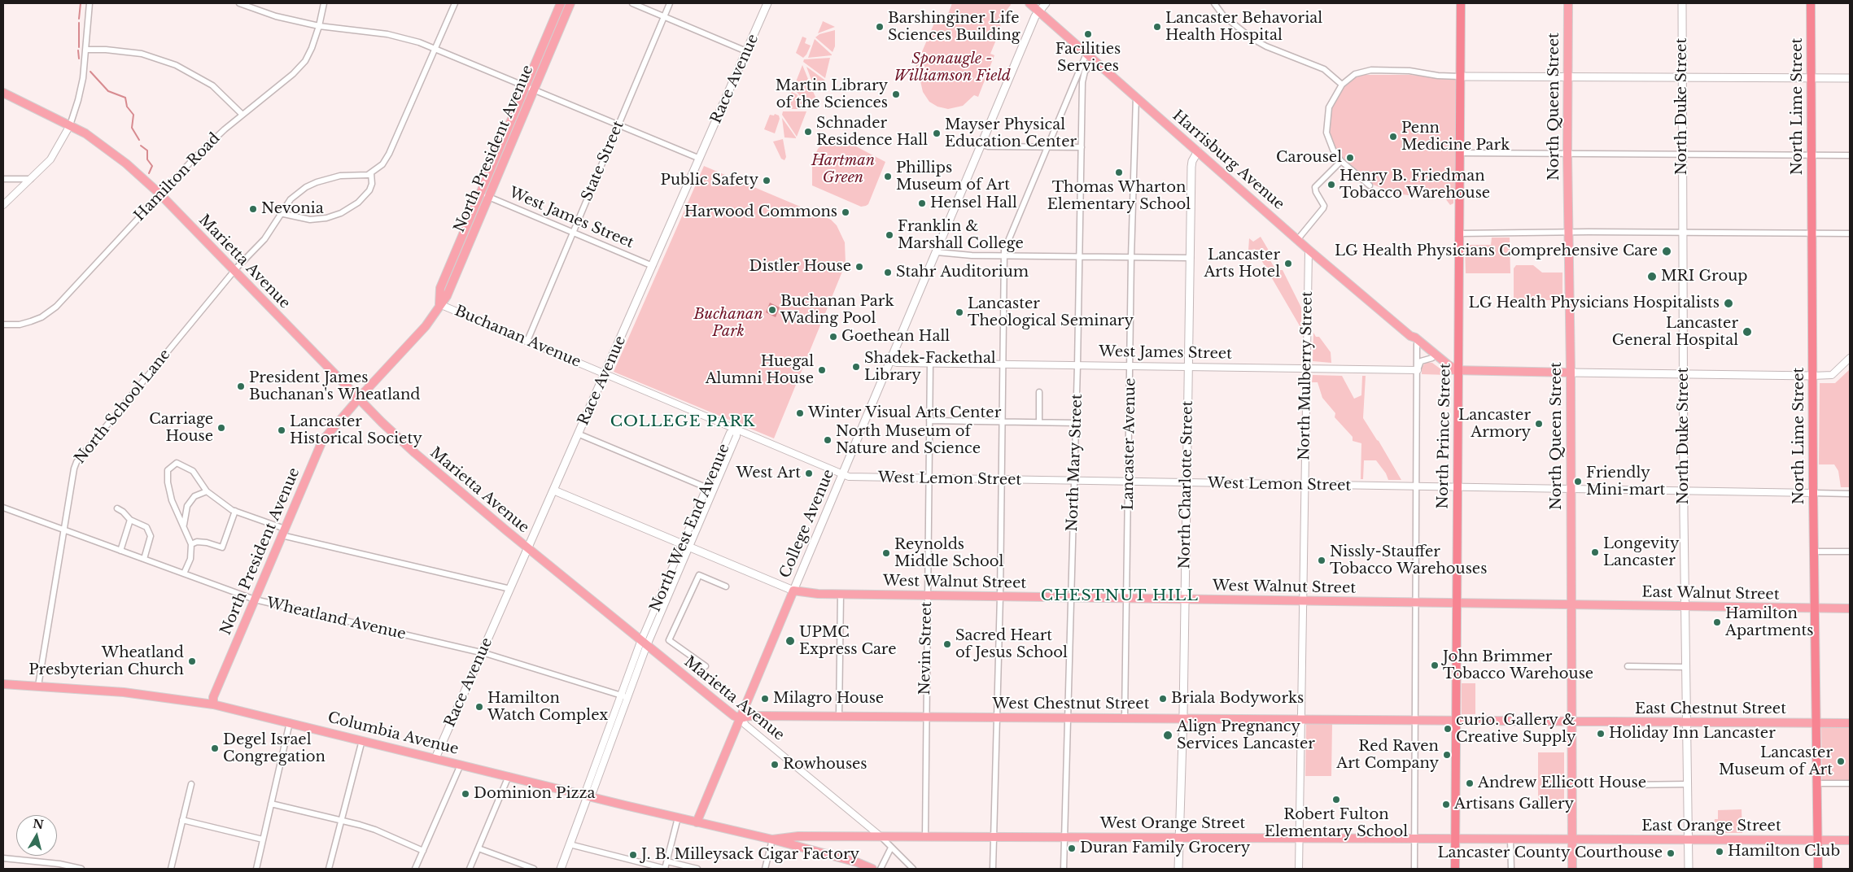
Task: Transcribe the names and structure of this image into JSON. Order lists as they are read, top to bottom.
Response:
{
  "streets": {
    "highway": ["North Lime Street", "North Prince Street"],
    "main road": [
      "Race Avenue",
      "North Queen Street",
      "North Duke Street",
      "North President Avenue",
      "Harrisburg Avenue",
      "Marietta Avenue",
      "North Charlotte Street",
      "College Avenue",
      "West Walnut Street",
      "East Walnut Street",
      "West Chestnut Street",
      "East Chestnut Street",
      "Columbia Avenue",
      "West Orange Street",
      "East Orange Street"
    ],
    "street": [
      "State Street",
      "Hamilton Road",
      "West James Street",
      "Buchanan Avenue",
      "North Mulberry Street",
      "North School Lane",
      "Lancaster Avenue",
      "North Mary Street",
      "West Lemon Street",
      "North West End Avenue",
      "Wheatland Avenue",
      "Nevin Street"
    ]
  },
  "crossings": [
    ["Race Avenue", "West James Street"],
    ["Race Avenue", "Marietta Avenue"],
    ["Race Avenue", "Buchanan Avenue"],
    ["Race Avenue", "West Walnut Street"],
    ["Race Avenue", "Wheatland Avenue"],
    ["Race Avenue", "Columbia Avenue"],
    ["North Queen Street", "West Lemon Street"],
    ["North Queen Street", "West Walnut Street"],
    ["North Queen Street", "East Walnut Street"],
    ["North Queen Street", "West Chestnut Street"],
    ["North Queen Street", "East Chestnut Street"],
    ["North Queen Street", "West Orange Street"],
    ["North Queen Street", "East Orange Street"],
    ["North Duke Street", "West Lemon Street"],
    ["North Duke Street", "East Walnut Street"],
    ["North Duke Street", "East Chestnut Street"],
    ["North Duke Street", "East Orange Street"],
    ["North Lime Street", "West Lemon Street"],
    ["North Lime Street", "East Walnut Street"],
    ["North Lime Street", "East Chestnut Street"],
    ["North Lime Street", "East Orange Street"],
    ["North President Avenue", "West James Street"],
    ["North President Avenue", "Marietta Avenue"],
    ["North President Avenue", "Buchanan Avenue"],
    ["North President Avenue", "Wheatland Avenue"],
    ["North President Avenue", "Columbia Avenue"],
    ["Harrisburg Avenue", "North Mulberry Street"],
    ["Harrisburg Avenue", "North Prince Street"],
    ["Harrisburg Avenue", "Lancaster Avenue"],
    ["Harrisburg Avenue", "North Mary Street"],
    ["Harrisburg Avenue", "North Charlotte Street"],
    ["Harrisburg Avenue", "College Avenue"],
    ["State Street", "West James Street"],
    ["State Street", "Buchanan Avenue"],
    ["Hamilton Road", "Marietta Avenue"],
    ["West James Street", "North Mulberry Street"],
    ["West James Street", "Lancaster Avenue"],
    ["West James Street", "North Mary Street"],
    ["West James Street", "North Charlotte Street"],
    ["West James Street", "College Avenue"],
    ["West James Street", "Nevin Street"],
    ["Marietta Avenue", "North School Lane"],
    ["Marietta Avenue", "College Avenue"],
    ["Marietta Avenue", "North West End Avenue"],
    ["Marietta Avenue", "West Chestnut Street"],
    ["Marietta Avenue", "West Orange Street"],
    ["Buchanan Avenue", "West Lemon Street"],
    ["Buchanan Avenue", "College Avenue"],
    ["Buchanan Avenue", "North West End Avenue"],
    ["North Mulberry Street", "West Lemon Street"],
    ["North Mulberry Street", "West Walnut Street"],
    ["North Mulberry Street", "West Chestnut Street"],
    ["North Mulberry Street", "West Orange Street"],
    ["North School Lane", "Wheatland Avenue"],
    ["North School Lane", "Columbia Avenue"],
    ["North Prince Street", "West Lemon Street"],
    ["North Prince Street", "West Walnut Street"],
    ["North Prince Street", "West Chestnut Street"],
    ["North Prince Street", "West Orange Street"],
    ["Lancaster Avenue", "West Lemon Street"],
    ["Lancaster Avenue", "West Walnut Street"],
    ["Lancaster Avenue", "West Chestnut Street"],
    ["North Mary Street", "West Lemon Street"],
    ["North Mary Street", "West Walnut Street"],
    ["North Mary Street", "West Chestnut Street"],
    ["North Mary Street", "West Orange Street"],
    ["West Lemon Street", "North Charlotte Street"],
    ["West Lemon Street", "College Avenue"],
    ["West Lemon Street", "Nevin Street"],
    ["North Charlotte Street", "West Walnut Street"],
    ["North Charlotte Street", "West Chestnut Street"],
    ["North Charlotte Street", "West Orange Street"],
    ["College Avenue", "West Walnut Street"],
    ["College Avenue", "West Chestnut Street"],
    ["College Avenue", "Columbia Avenue"],
    ["North West End Avenue", "West Walnut Street"],
    ["North West End Avenue", "Wheatland Avenue"],
    ["North West End Avenue", "Columbia Avenue"],
    ["West Walnut Street", "East Walnut Street"],
    ["West Walnut Street", "Nevin Street"],
    ["Nevin Street", "West Chestnut Street"],
    ["Nevin Street", "West Orange Street"],
    ["West Chestnut Street", "East Chestnut Street"],
    ["Columbia Avenue", "West Orange Street"],
    ["West Orange Street", "East Orange Street"]
  ],
  "districts": ["COLLEGE PARK", "CHESTNUT HILL"],
  "parks": ["Sponaugle - Williamson Field", "Hartman Green", "Buchanan Park"],
  "places": [
    "Barshinginer Life Sciences Building",
    "Lancaster Behavorial Health Hospital",
    "Facilities Services",
    "Martin Library of the Sciences",
    "Schnader Residence Hall",
    "Mayser Physical Education Center",
    "Penn Medicine Park",
    "Carousel",
    "Thomas Wharton Elementary School",
    "Phillips Museum of Art",
    "Public Safety",
    "Henry B. Friedman Tobacco Warehouse",
    "Hensel Hall",
    "Nevonia",
    "Harwood Commons",
    "Franklin & Marshall College",
    "LG Health Physicians Comprehensive Care",
    "Lancaster Arts Hotel",
    "Distler House",
    "Stahr Auditorium",
    "MRI Group",
    "LG Health Physicians Hospitalists",
    "Buchanan Park Wading Pool",
    "Lancaster Theological Seminary",
    "Lancaster General Hospital",
    "Goethean Hall",
    "Shadek-Fackethal Library",
    "Huegal Alumni House",
    "President James Buchanan's Wheatland",
    "Winter Visual Arts Center",
    "Lancaster Armory",
    "Carriage House",
    "Lancaster Historical Society",
    "North Museum of Nature and Science",
    "West Art",
    "Friendly Mini-mart",
    "Longevity Lancaster",
    "Reynolds Middle School",
    "Nissly-Stauffer Tobacco Warehouses",
    "Hamilton Apartments",
    "UPMC Express Care",
    "Sacred Heart of Jesus School",
    "Wheatland Presbyterian Church",
    "John Brimmer Tobacco Warehouse",
    "Milagro House",
    "Briala Bodyworks",
    "Hamilton Watch Complex",
    "curio. Gallery & Creative Supply",
    "Holiday Inn Lancaster",
    "Align Pregnancy Services Lancaster",
    "Degel Israel Congregation",
    "Red Raven Art Company",
    "Lancaster Museum of Art",
    "Rowhouses",
    "Andrew Ellicott House",
    "Dominion Pizza",
    "Robert Fulton Elementary School",
    "Artisans Gallery",
    "Duran Family Grocery",
    "Hamilton Club",
    "Lancaster County Courthouse",
    "J. B. Milleysack Cigar Factory"
  ],
  "north": "top"
}
